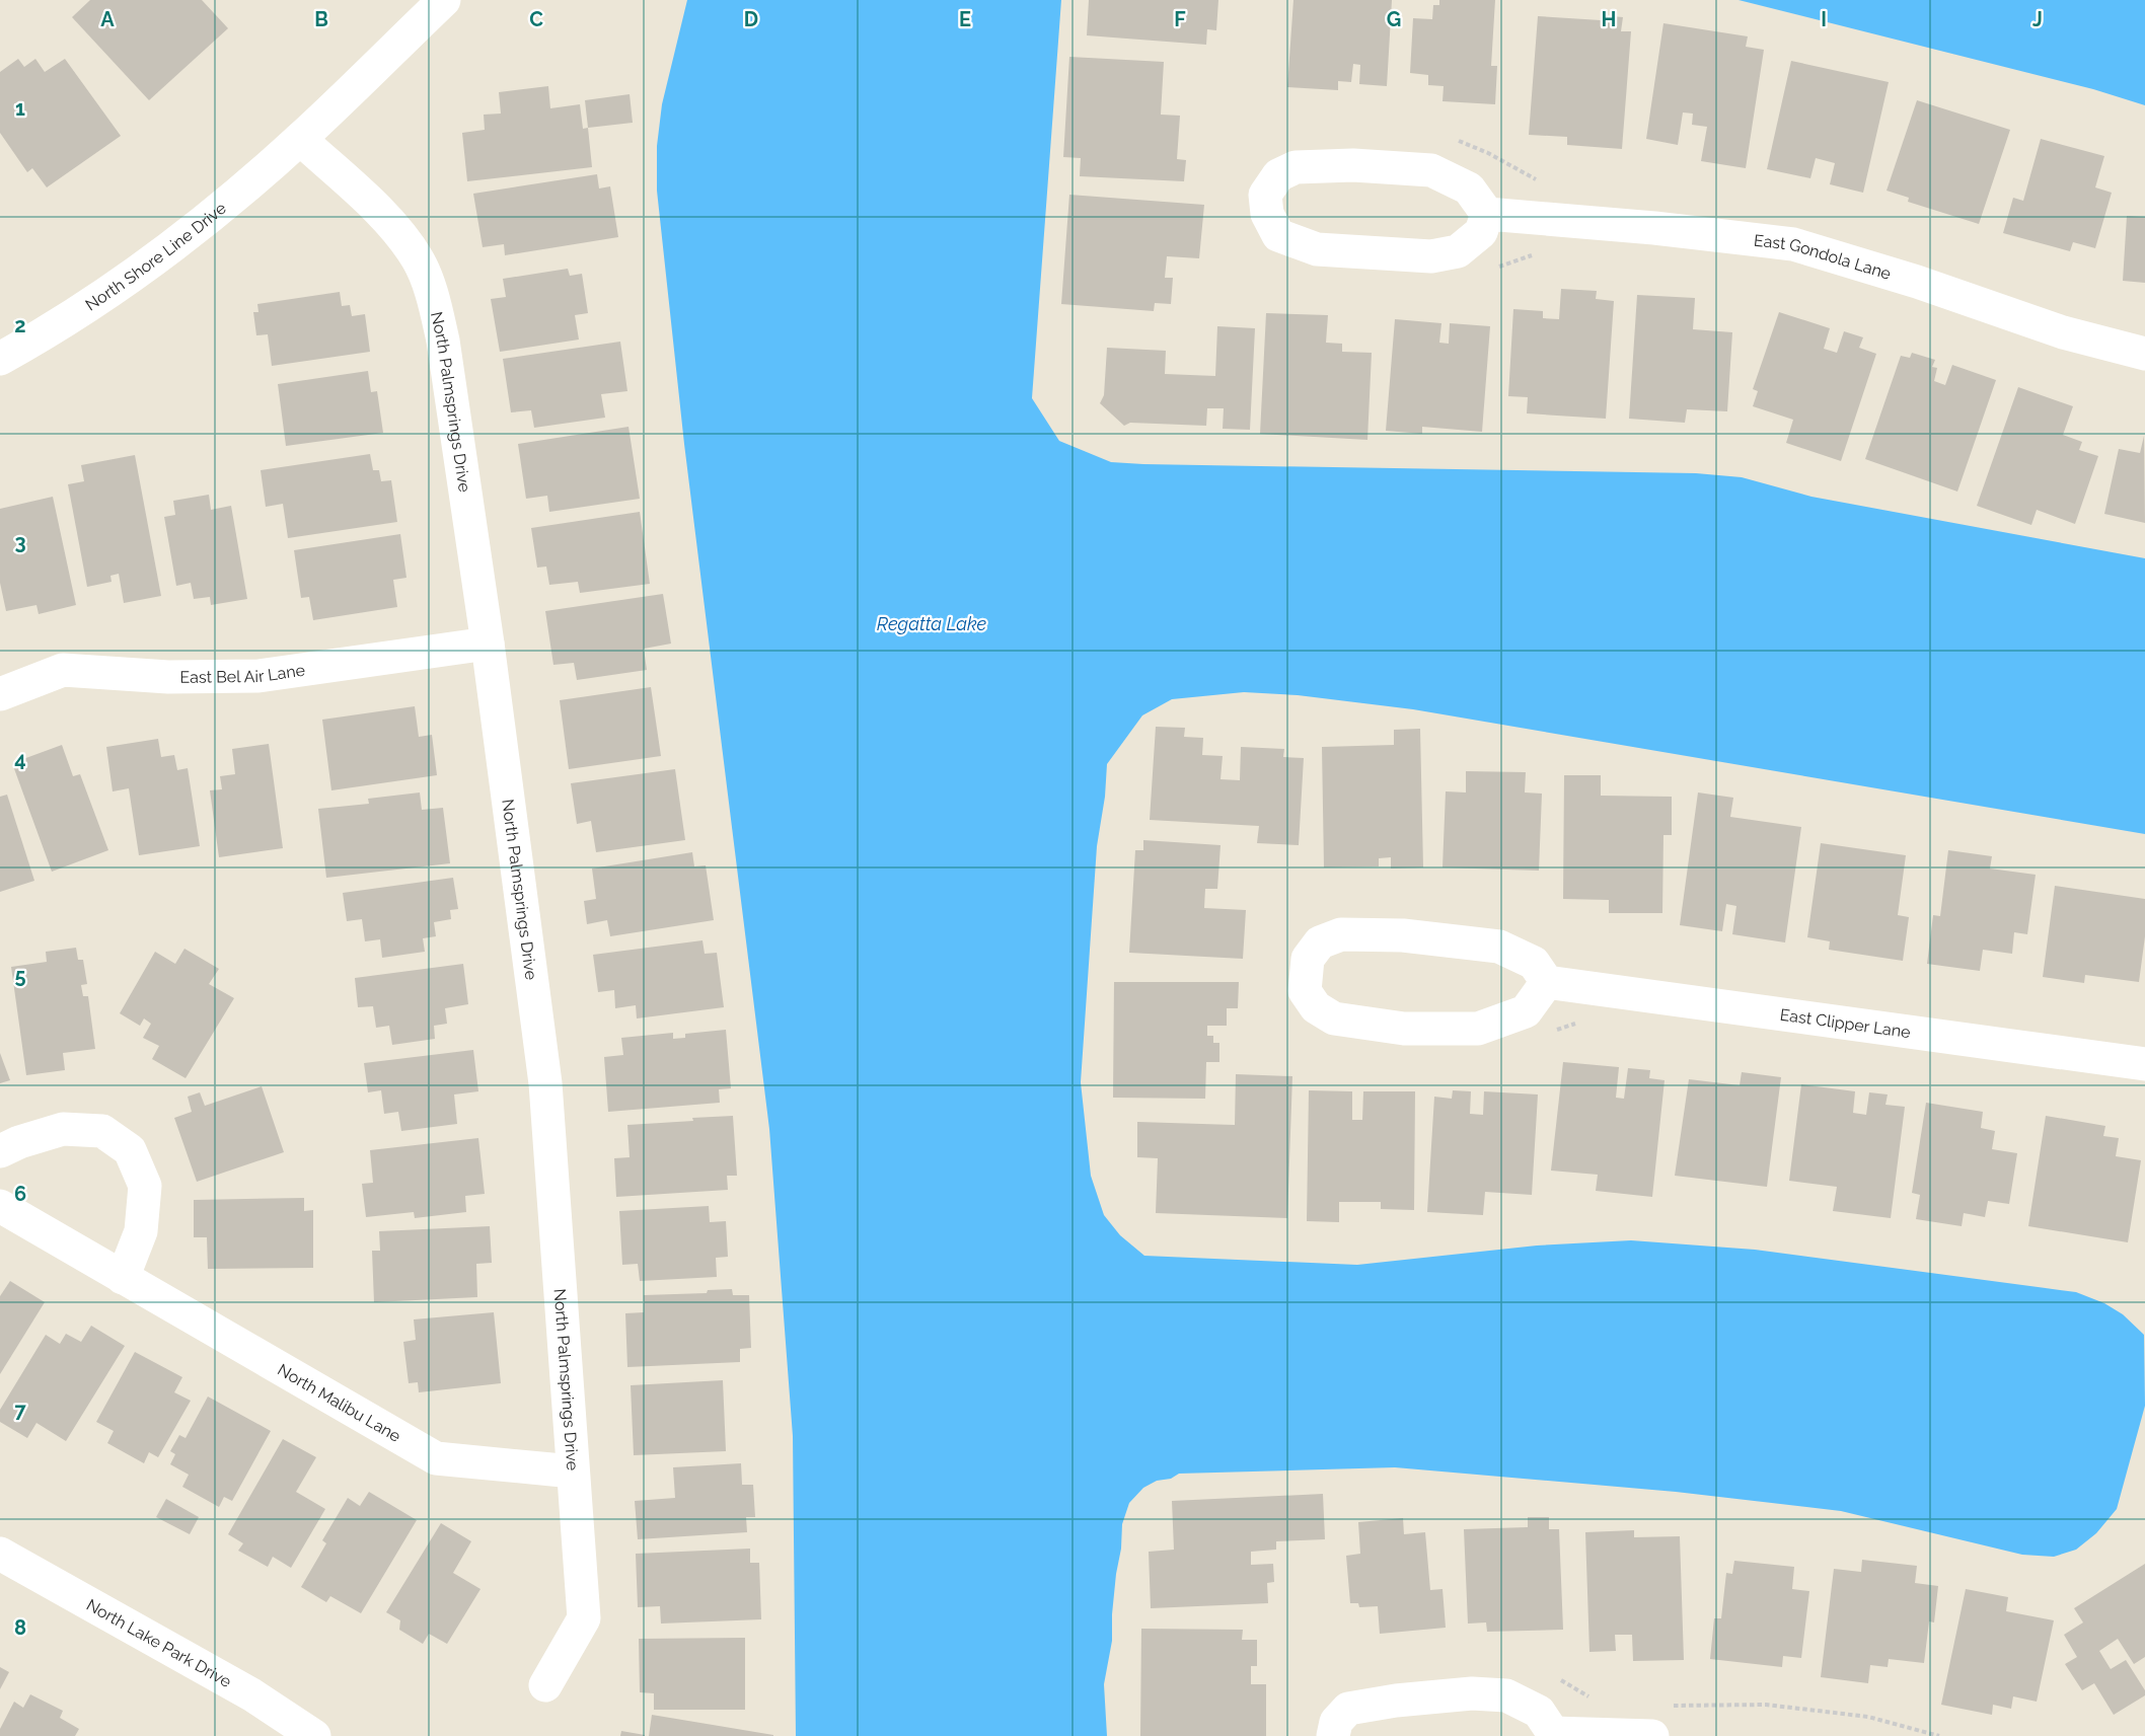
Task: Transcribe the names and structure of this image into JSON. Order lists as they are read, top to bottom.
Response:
{
  "streets": {
    "street": [
      "North Shore Line Drive",
      "East Gondola Lane",
      "North Palmsprings Drive",
      "East Bel Air Lane",
      "East Clipper Lane",
      "North Malibu Lane",
      "North Lake Park Drive"
    ]
  },
  "crossings": [
    ["North Shore Line Drive", "North Palmsprings Drive"],
    ["North Palmsprings Drive", "East Bel Air Lane"],
    ["North Palmsprings Drive", "North Malibu Lane"]
  ],
  "water": ["Regatta Lake"],
  "grid": {
    "columns": [
      "A",
      "B",
      "C",
      "D",
      "E",
      "F",
      "G",
      "H",
      "I",
      "J"
    ],
    "rows": [
      "1",
      "2",
      "3",
      "4",
      "5",
      "6",
      "7",
      "8"
    ]
  }
}
